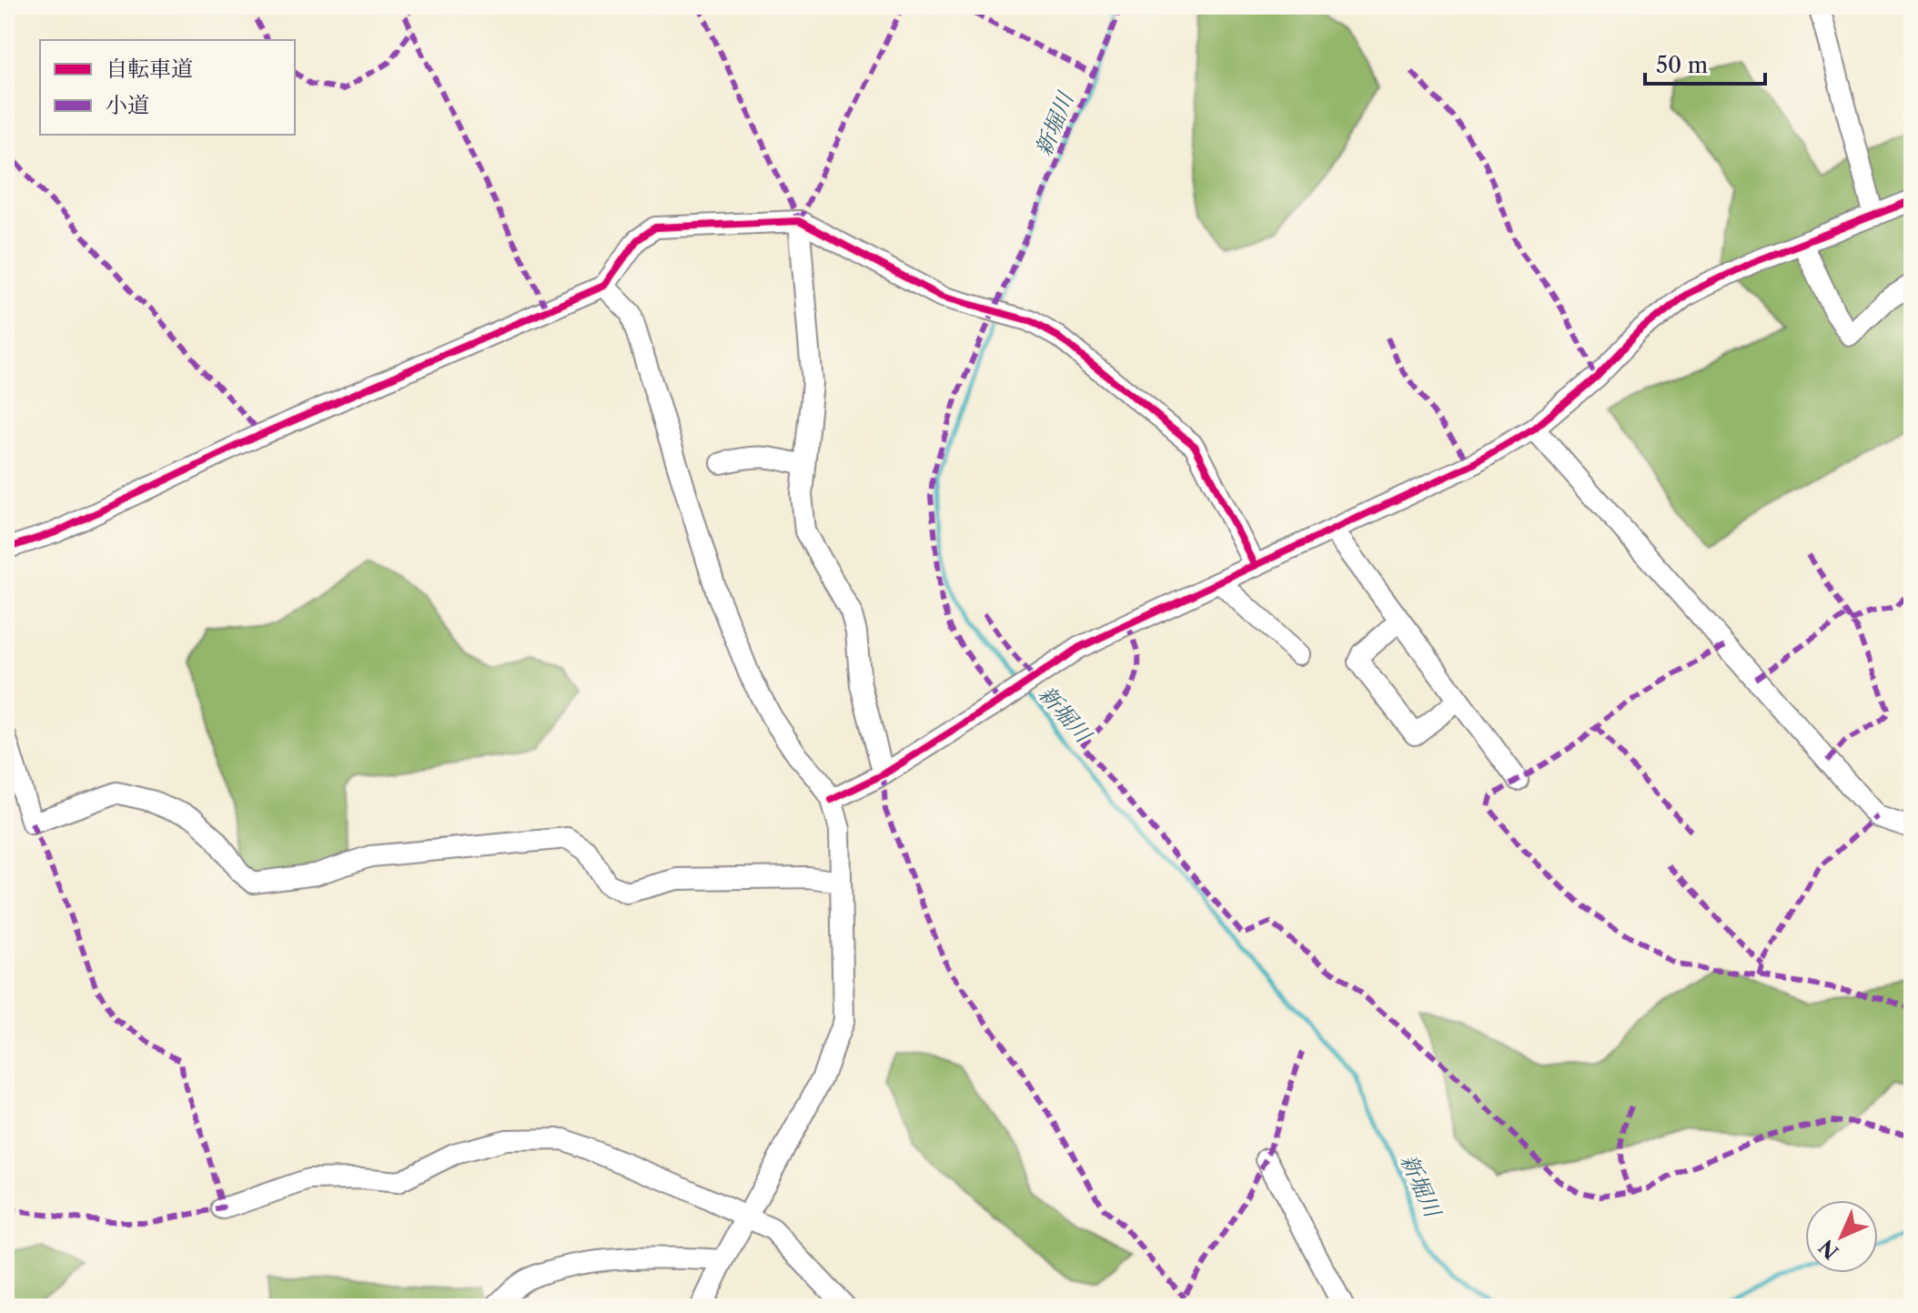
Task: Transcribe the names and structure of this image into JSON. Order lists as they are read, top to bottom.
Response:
{
  "water": ["新堀川"],
  "legend": ["自転車道", "小道"],
  "scale_bar": "50 m",
  "north": "bottom left"
}
